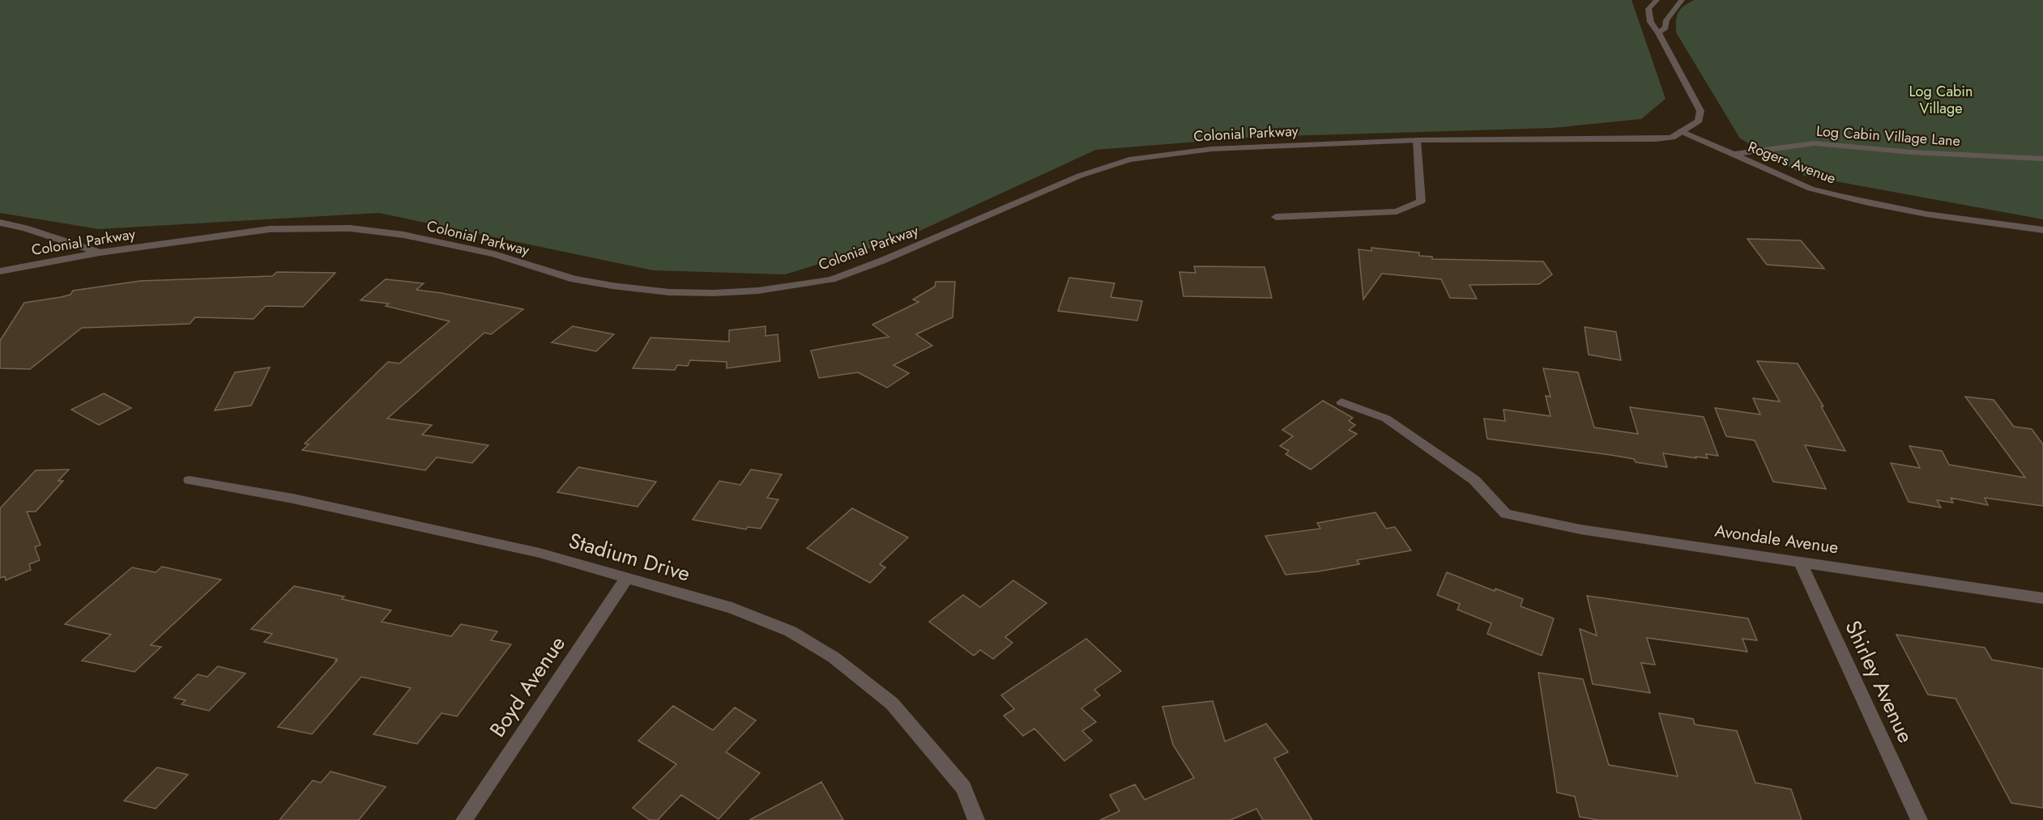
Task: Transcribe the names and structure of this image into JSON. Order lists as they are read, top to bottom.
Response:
{
  "streets": {
    "street": [
      "Colonial Parkway",
      "Log Cabin Village Lane",
      "Rogers Avenue",
      "Avondale Avenue",
      "Stadium Drive",
      "Shirley Avenue",
      "Boyd Avenue"
    ]
  },
  "crossings": [
    ["Colonial Parkway", "Rogers Avenue"],
    ["Log Cabin Village Lane", "Rogers Avenue"],
    ["Avondale Avenue", "Shirley Avenue"],
    ["Stadium Drive", "Boyd Avenue"]
  ],
  "parks": ["Log Cabin Village"]
}
